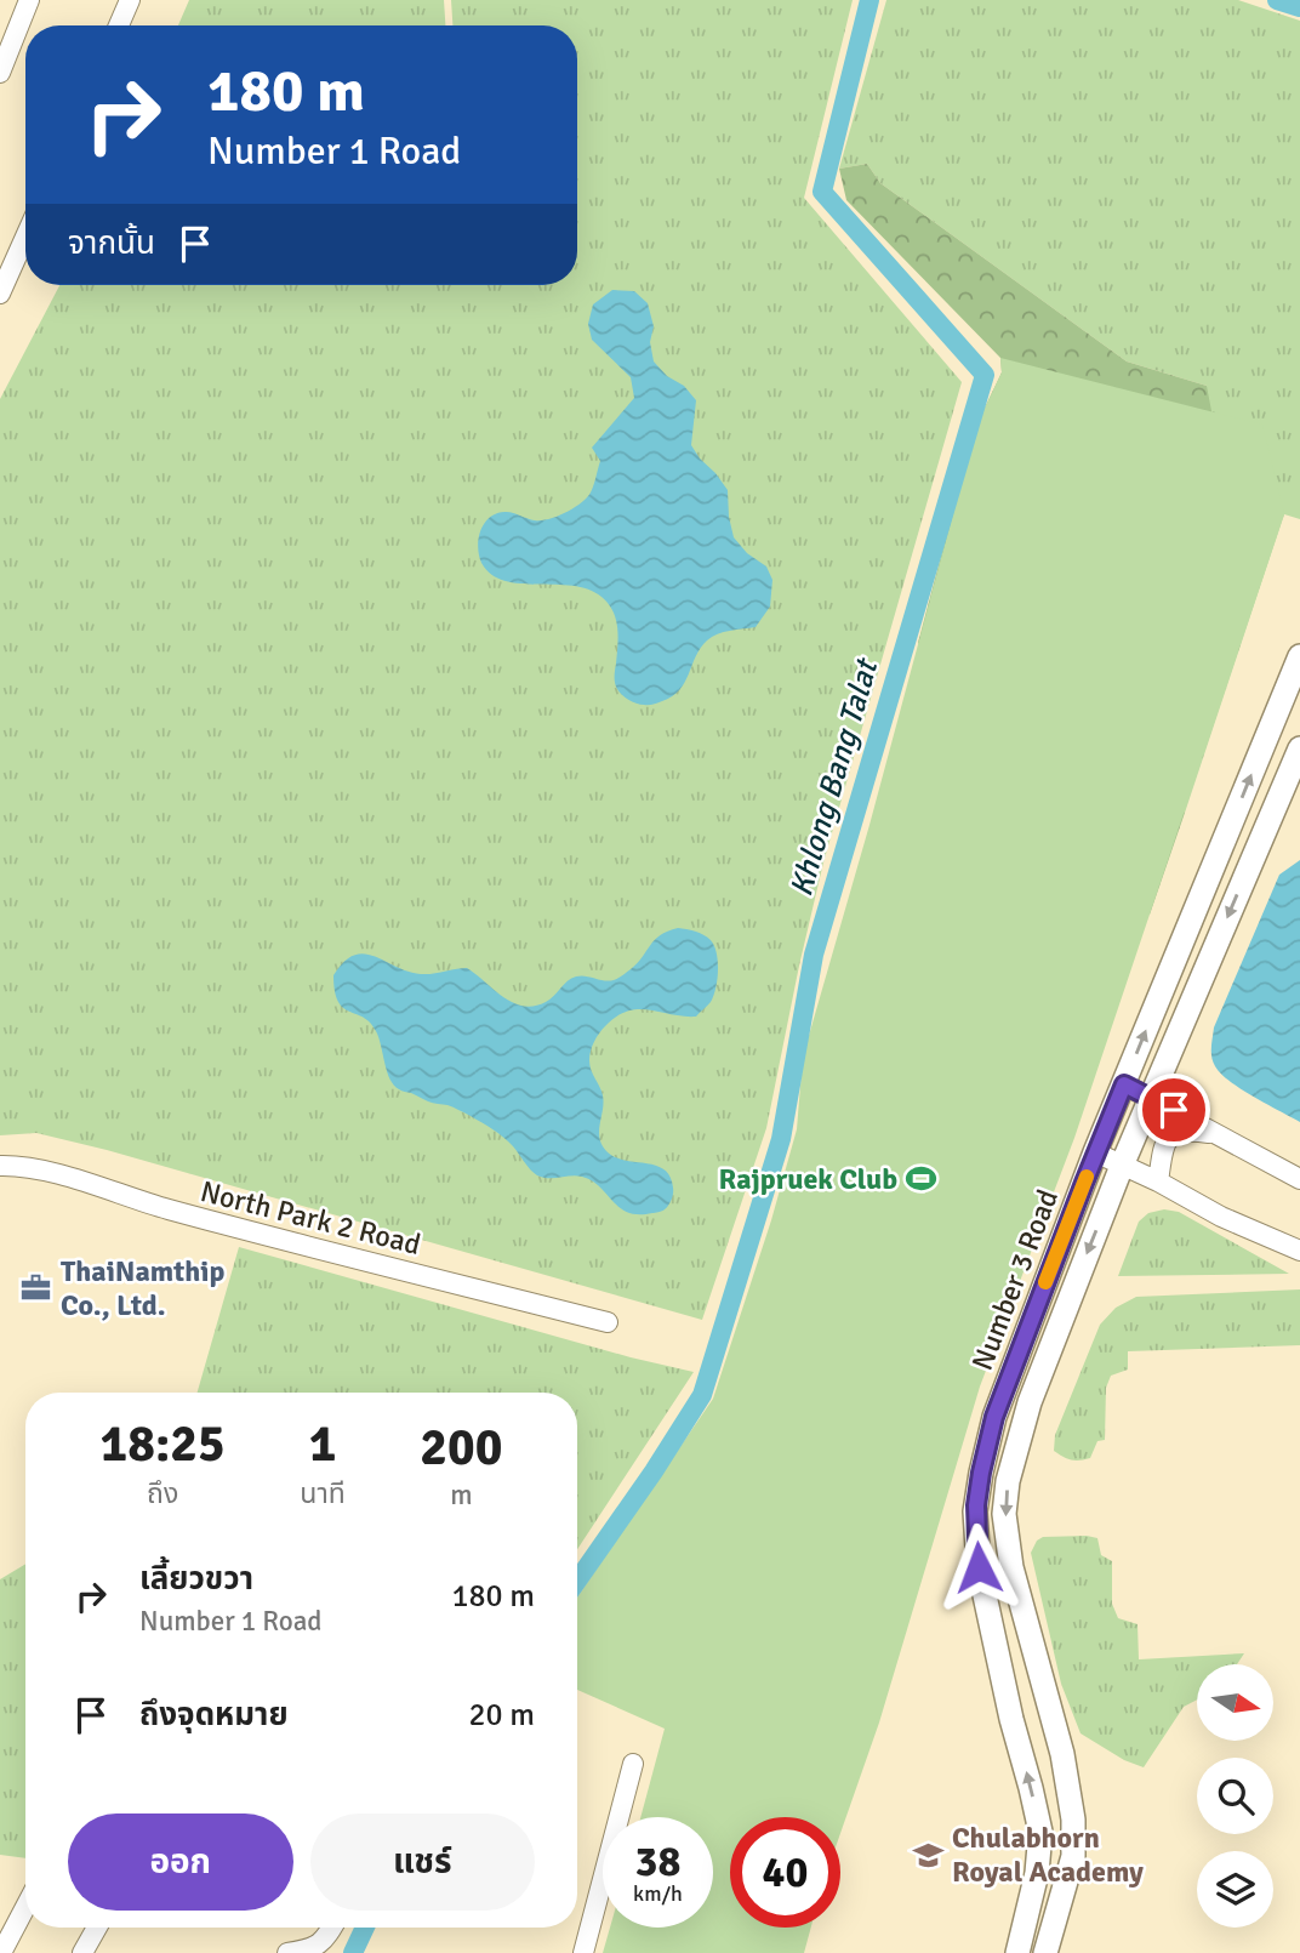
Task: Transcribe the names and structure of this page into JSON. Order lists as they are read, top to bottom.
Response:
{
  "streets": {
    "street": ["North Park 2 Road", "Number 3 Road"]
  },
  "water": ["Khlong Bang Talat"],
  "places": {
    "sports": ["Rajpruek Club"],
    "office": ["ThaiNamthip Co., Ltd."],
    "school or university": ["Chulabhorn Royal Academy"]
  },
  "north": "right",
  "page": {
    "turn": ["180 m", "Number 1 Road"],
    "then": "จากนั้น",
    "eta": [
      "18:25",
      "ถึง",
      "1",
      "นาที",
      "200",
      "m"
    ],
    "list": [
      {
        "name": "เลี้ยวขวา",
        "note": "Number 1 Road",
        "value": "180 m"
      },
      {
        "name": "ถึงจุดหมาย",
        "value": "20 m"
      }
    ],
    "buttons": ["ออก", "แชร์"],
    "speed": "38 km/h",
    "limit": "40"
  }
}
